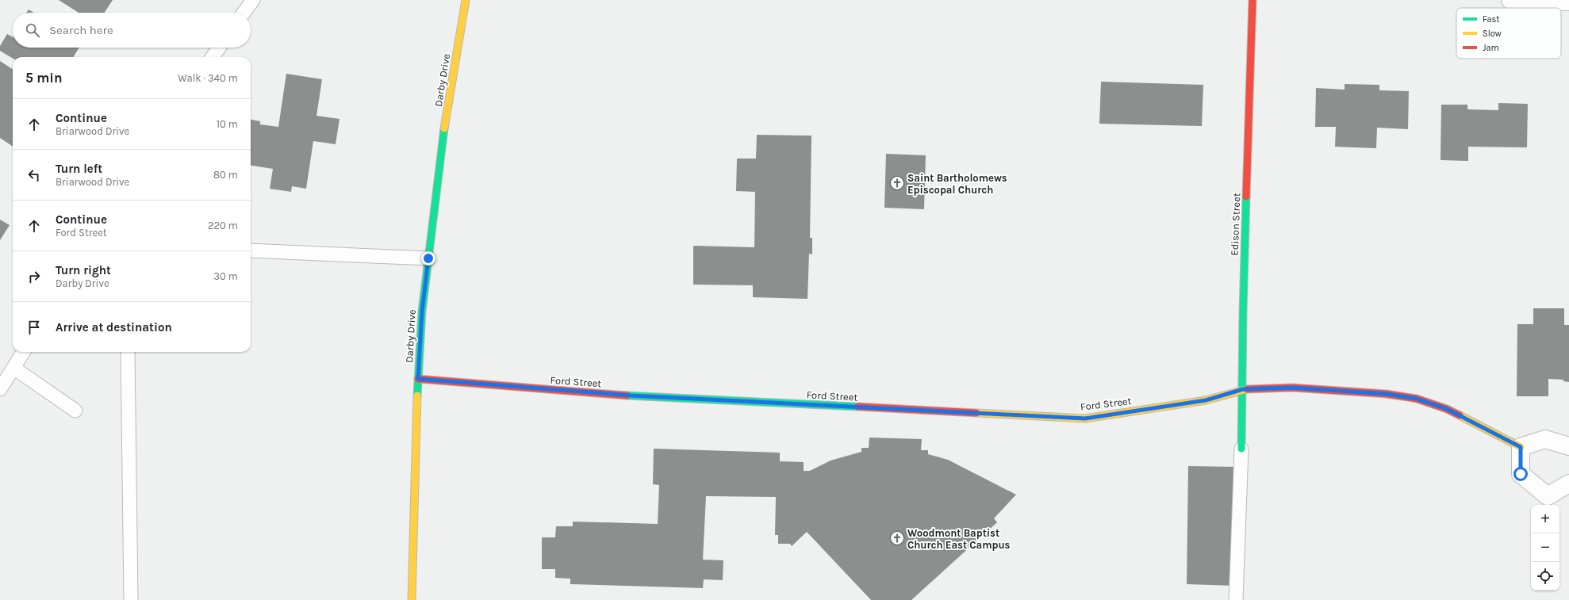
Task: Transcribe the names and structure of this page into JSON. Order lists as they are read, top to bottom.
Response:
{
  "streets": {
    "street": ["Darby Drive", "Edison Street", "Ford Street"]
  },
  "crossings": [
    ["Darby Drive", "Ford Street"],
    ["Edison Street", "Ford Street"]
  ],
  "places": {
    "church": ["Saint Bartholomews Episcopal Church", "Woodmont Baptist Church East Campus"]
  },
  "legend": ["Fast", "Slow", "Jam"],
  "page": {
    "search": "Search here",
    "heading": ["5 min", "Walk · 340 m"],
    "list": [
      ["Continue", "Briarwood Drive", "10 m"],
      ["Turn left", "Briarwood Drive", "80 m"],
      ["Continue", "Ford Street", "220 m"],
      ["Turn right", "Darby Drive", "30 m"],
      "Arrive at destination"
    ],
    "map_buttons": ["+", "−"]
  }
}
